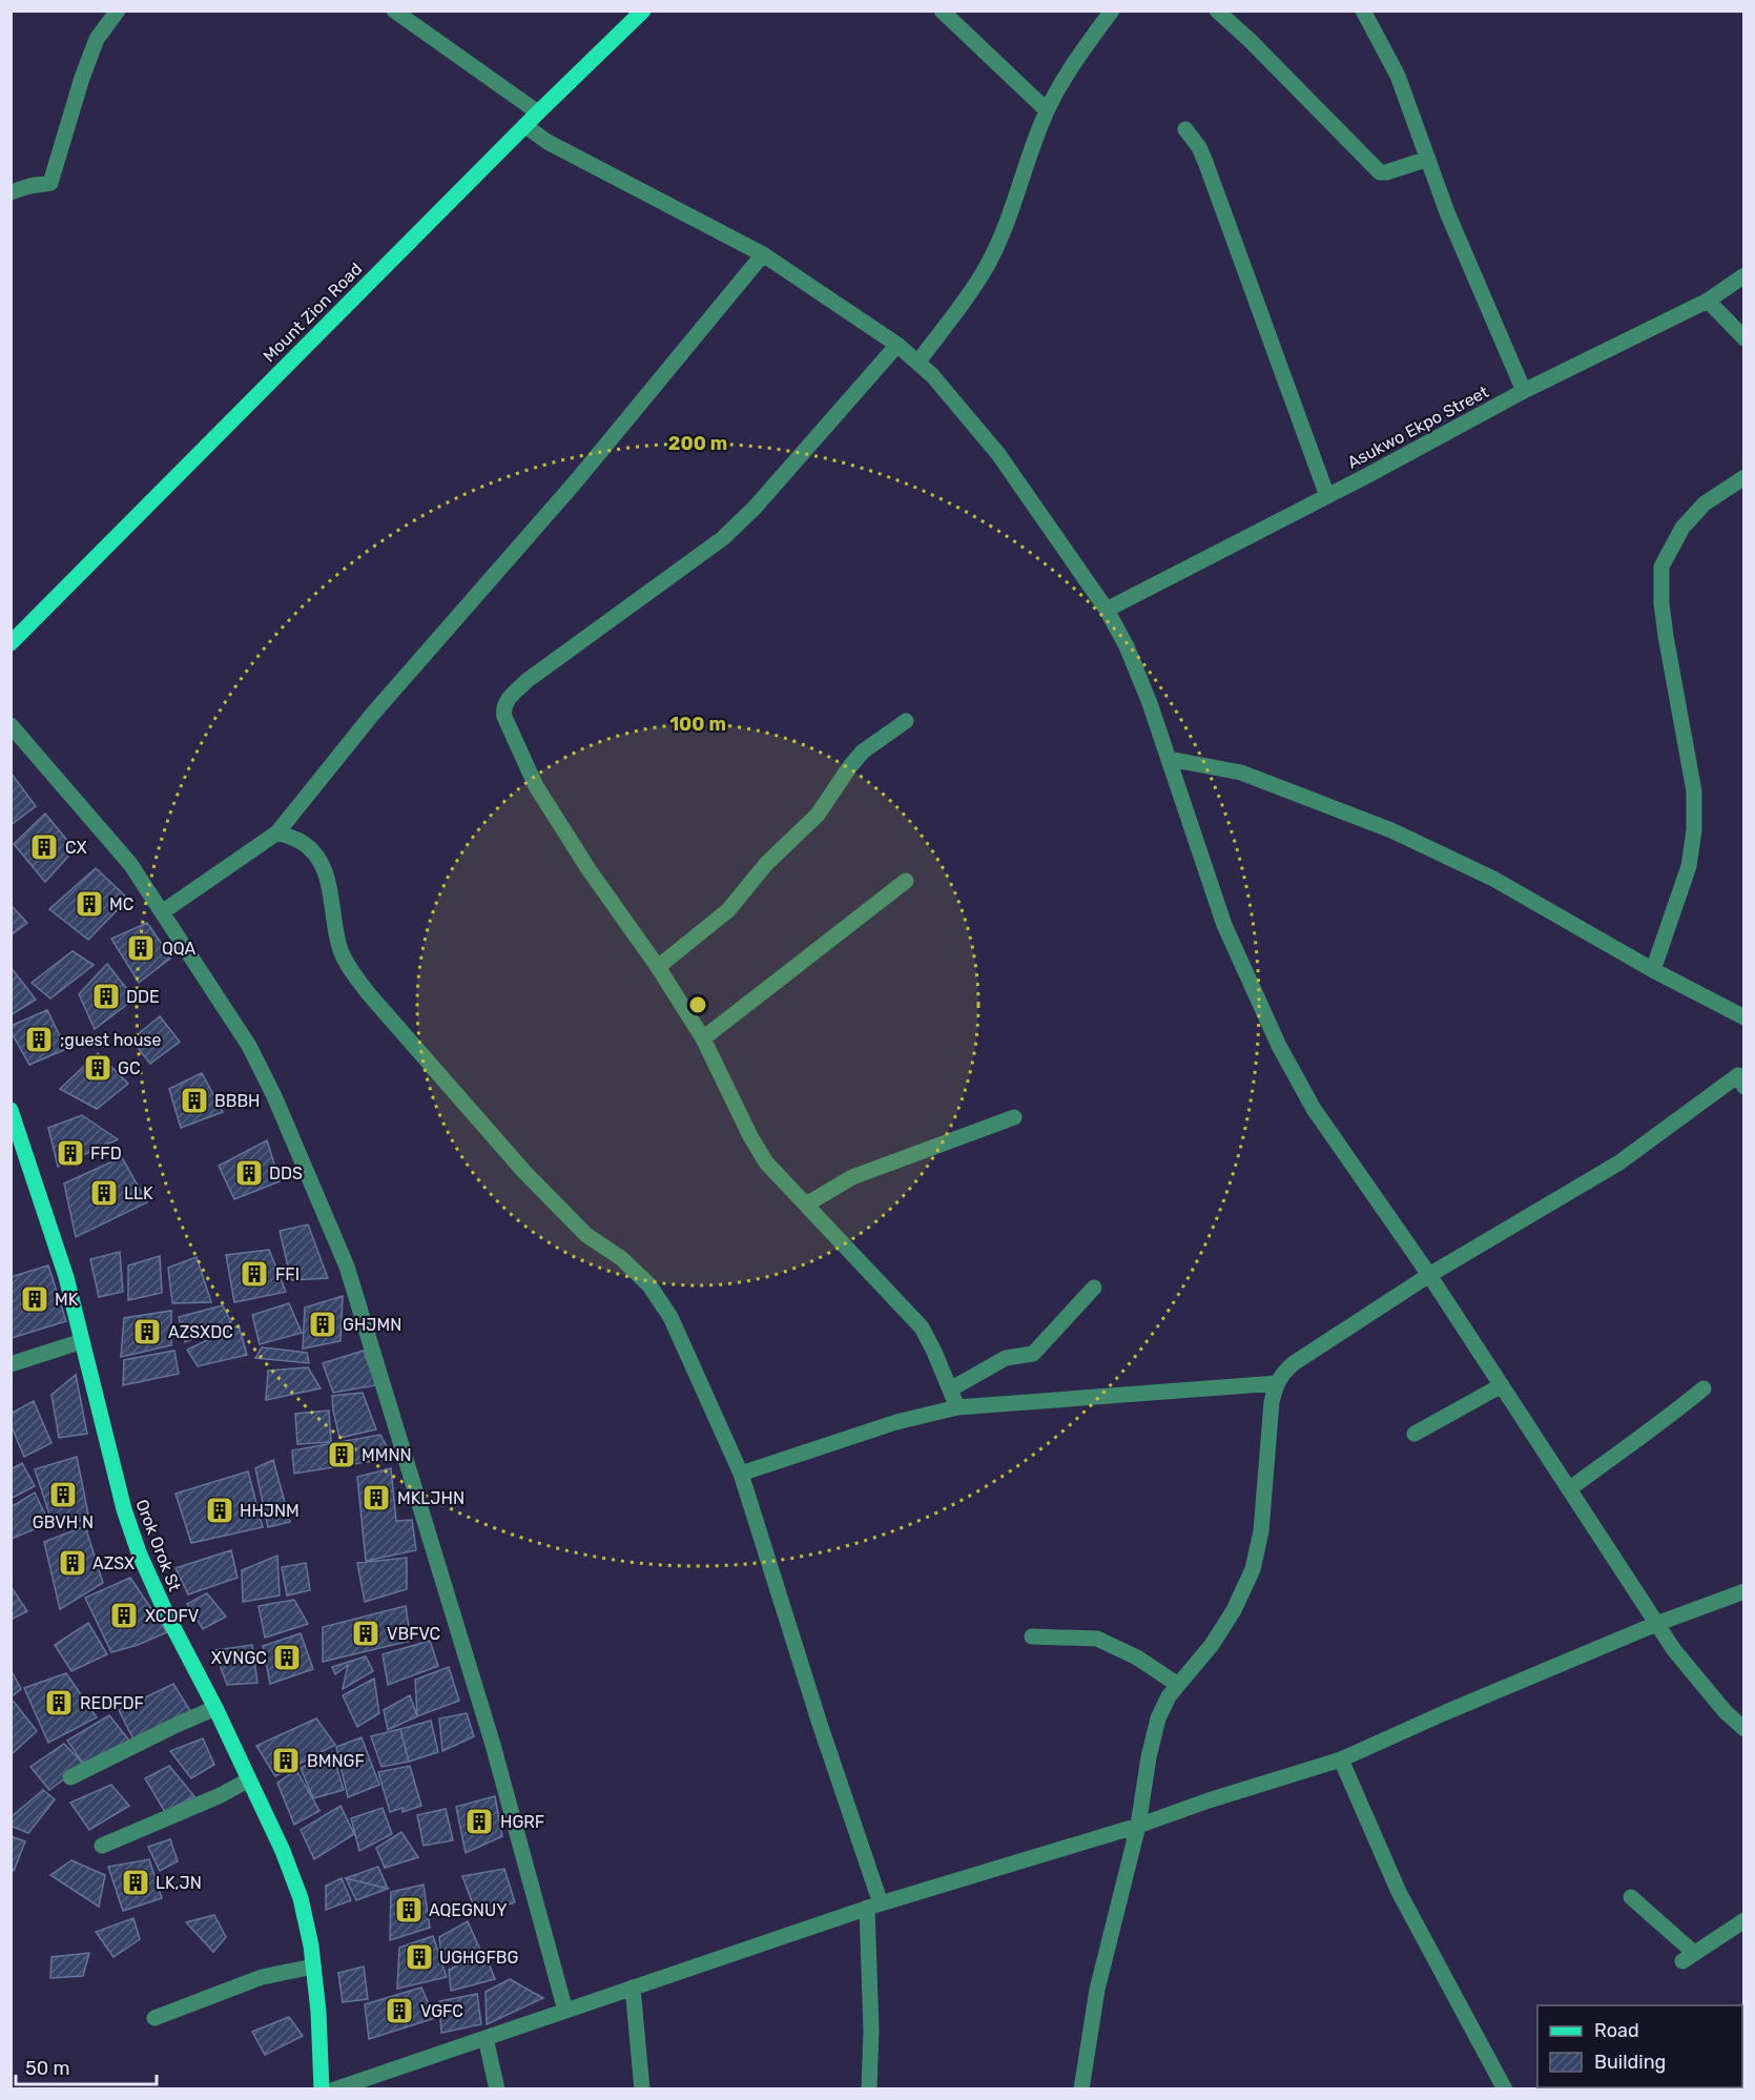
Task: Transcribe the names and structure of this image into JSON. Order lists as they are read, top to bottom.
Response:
{
  "streets": {
    "main road": ["Mount Zion Road", "Orok Orok St"],
    "street": ["Asukwo Ekpo Street"]
  },
  "places": {
    "building": [
      "CX",
      "MC",
      "QQA",
      "DDE",
      ";guest house",
      "GC",
      "BBBH",
      "FFD",
      "DDS",
      "LLK",
      "FFI",
      "MK",
      "GHJMN",
      "AZSXDC",
      "MMNN",
      "GBVH N",
      "MKLJHN",
      "HHJNM",
      "AZSX",
      "XCDFV",
      "VBFVC",
      "XVNGC",
      "REDFDF",
      "BMNGF",
      "HGRF",
      "LK,JN",
      "AQEGNUY",
      "UGHGFBG",
      "VGFC"
    ]
  },
  "legend": ["Road", "Building"],
  "scale_bar": "50 m",
  "rings": ["200 m", "100 m"]
}
